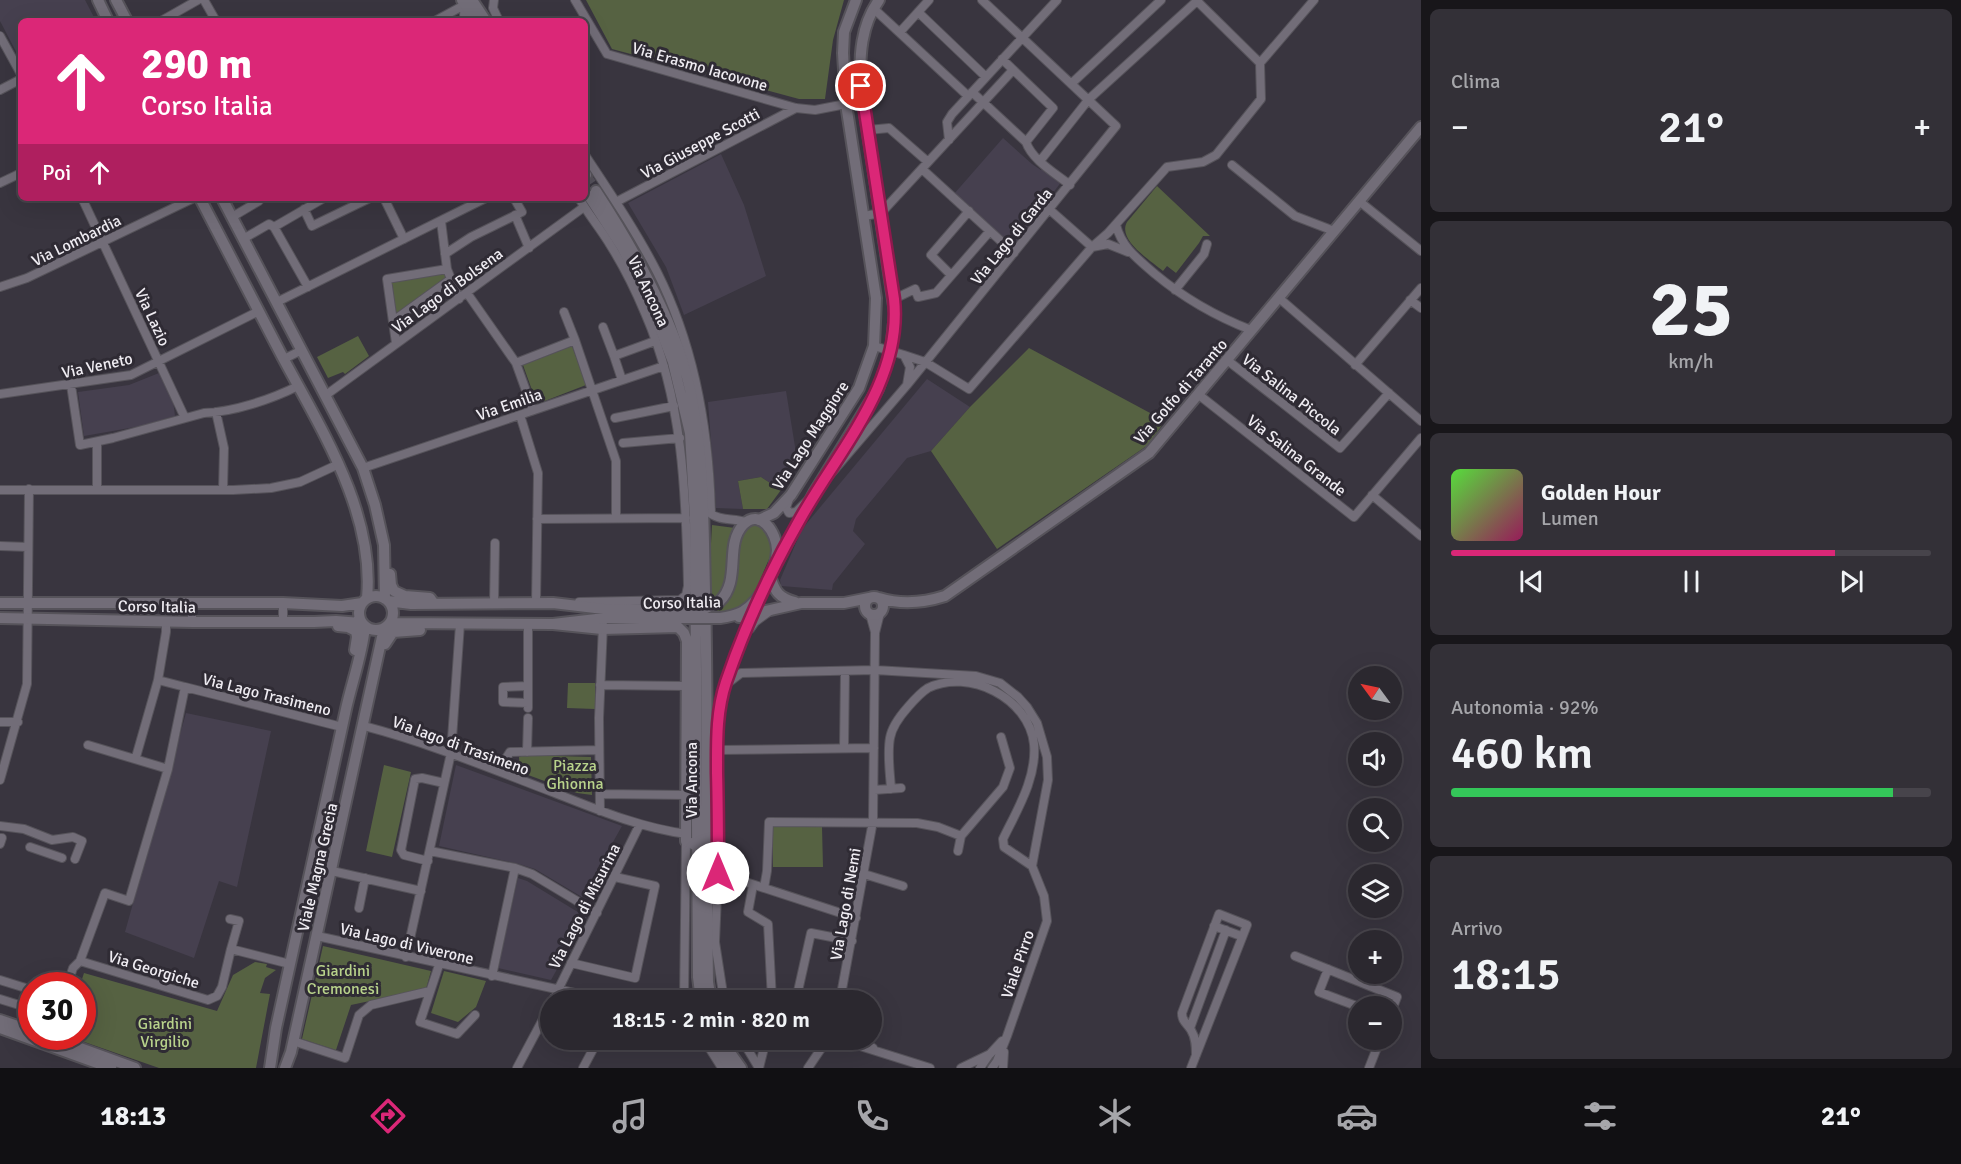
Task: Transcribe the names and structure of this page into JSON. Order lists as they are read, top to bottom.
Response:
{
  "streets": {
    "street": [
      "Via Erasmo Iacovone",
      "Via Giuseppe Scotti",
      "Via Lago di Garda",
      "Via Lombardia",
      "Via Lago di Bolsena",
      "Via Ancona",
      "Via Lazio",
      "Via Veneto",
      "Via Golfo di Taranto",
      "Via Salina Piccola",
      "Via Emilia",
      "Via Lago Maggiore",
      "Via Salina Grande",
      "Corso Italia",
      "Via Lago Trasimeno",
      "Via lago di Trasimeno",
      "Viale Magna Grecia",
      "Via Lago di Nemi",
      "Via Lago di Misurina",
      "Via Lago di Viverone",
      "Viale Pirro",
      "Via Georgiche"
    ]
  },
  "crossings": [
    ["Via Erasmo Iacovone", "Via Giuseppe Scotti"],
    ["Via Erasmo Iacovone", "Via Lago Maggiore"],
    ["Via Giuseppe Scotti", "Via Ancona"],
    ["Via Lago di Garda", "Via Lago Maggiore"],
    ["Via Lombardia", "Via Lazio"],
    ["Via Ancona", "Via Emilia"],
    ["Via Ancona", "Corso Italia"],
    ["Via Ancona", "Via lago di Trasimeno"],
    ["Via Lazio", "Via Veneto"],
    ["Via Golfo di Taranto", "Via Salina Piccola"],
    ["Via Golfo di Taranto", "Via Salina Grande"],
    ["Via Golfo di Taranto", "Via Lago di Nemi"],
    ["Via Lago Maggiore", "Corso Italia"],
    ["Corso Italia", "Viale Magna Grecia"],
    ["Via Lago Trasimeno", "Viale Magna Grecia"],
    ["Via lago di Trasimeno", "Viale Magna Grecia"],
    ["Via lago di Trasimeno", "Via Lago di Misurina"],
    ["Viale Magna Grecia", "Via Lago di Viverone"],
    ["Via Lago di Misurina", "Via Lago di Viverone"]
  ],
  "parks": ["Piazza Ghionna", "Giardini Cremonesi", "Giardini Virgilio"],
  "north": "top left",
  "page": {
    "tile": [
      "Clima",
      ["25", "km/h"],
      ["Autonomia · 92%", "460 km"],
      ["Arrivo", "18:15"]
    ],
    "turn": ["290 m", "Corso Italia"],
    "heat": ["−", "21°", "+"],
    "then": "Poi",
    "song": ["Golden Hour", "Lumen"],
    "map_buttons": ["+", "−"],
    "limit": "30",
    "trip": "18:15 · 2 min · 820 m",
    "tabs": ["18:13", "21°"]
  }
}
